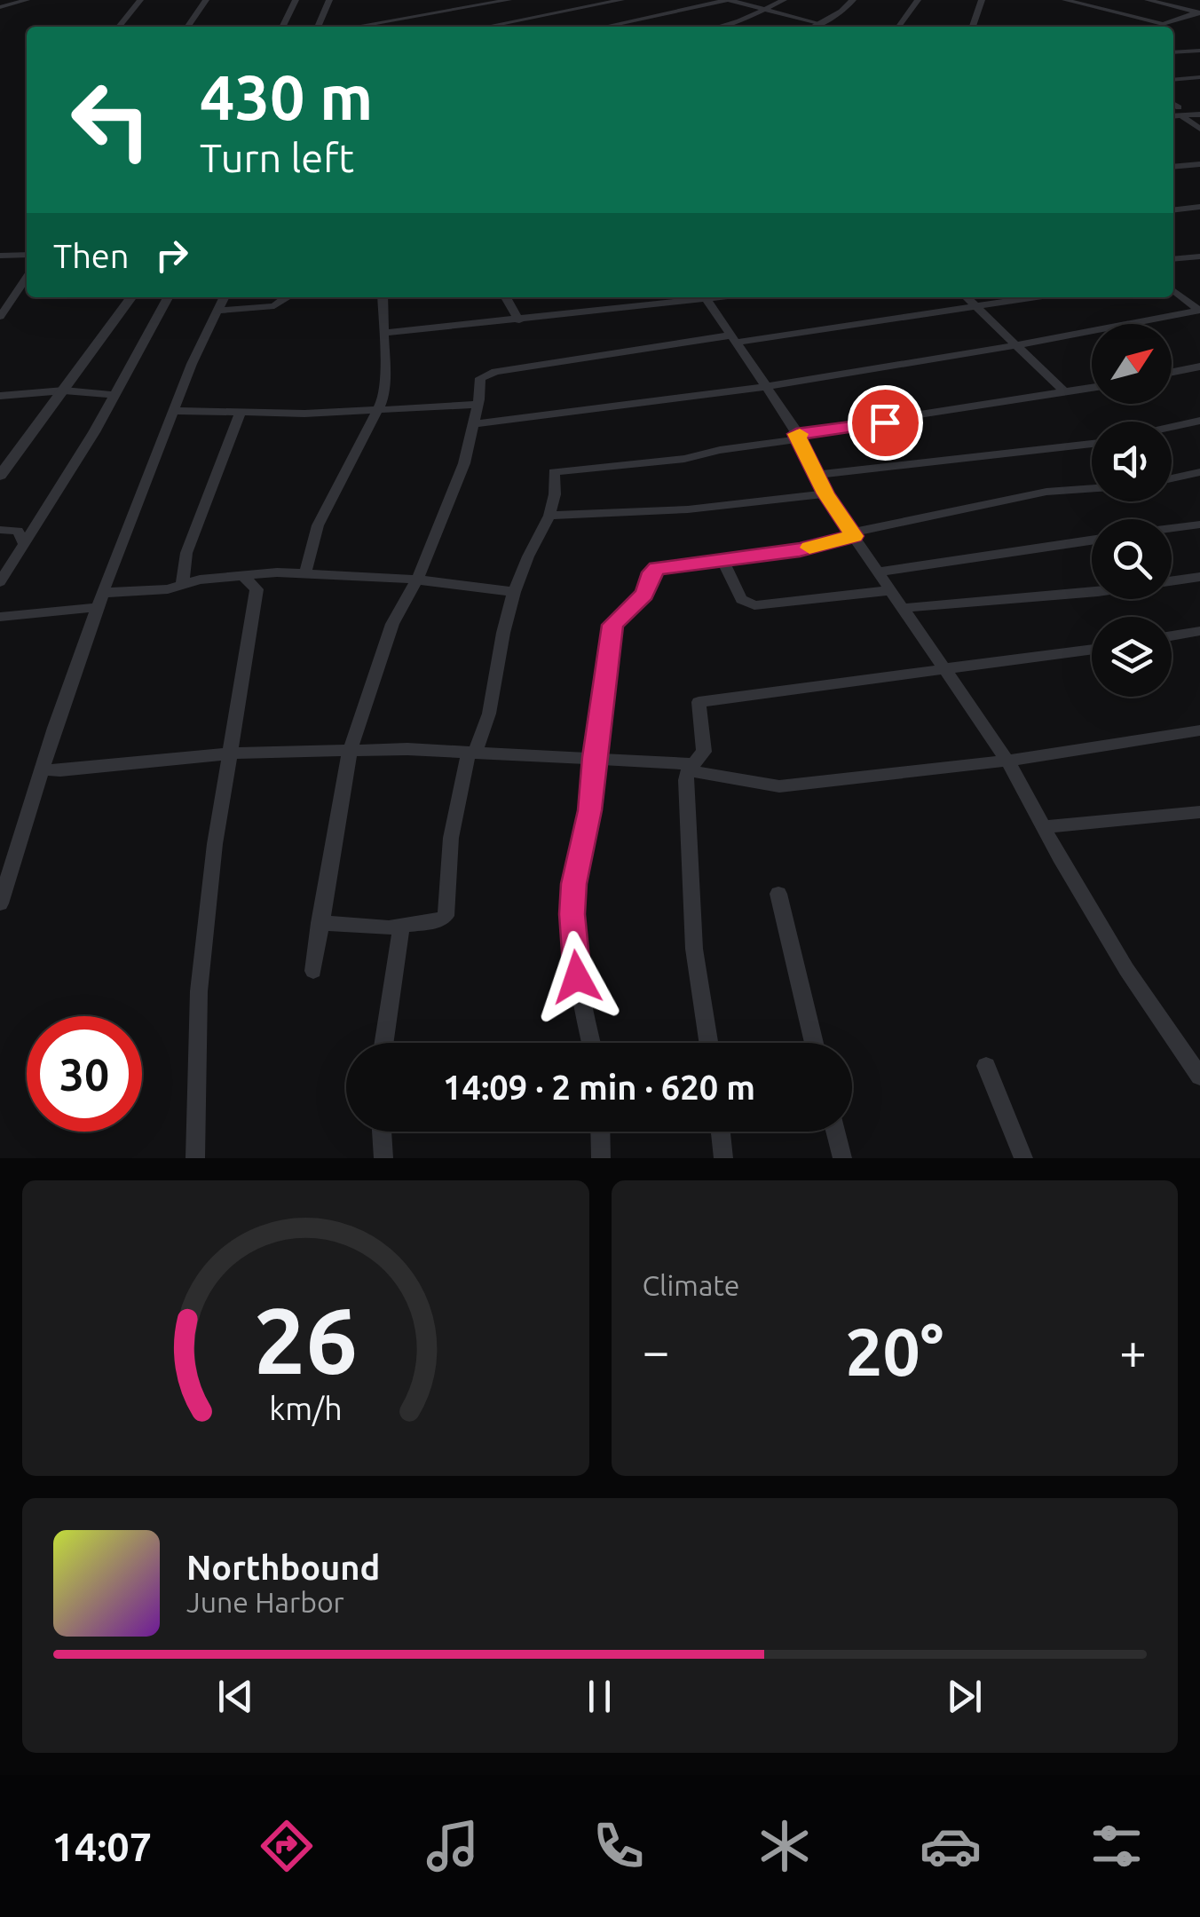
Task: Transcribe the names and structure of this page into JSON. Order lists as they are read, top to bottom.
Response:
{
  "north": "top right",
  "page": {
    "turn": ["430 m", "Turn left"],
    "then": "Then",
    "limit": "30",
    "trip": "14:09 · 2 min · 620 m",
    "tile": "Climate",
    "heat": ["−", "20°", "+"],
    "song": ["Northbound", "June Harbor"],
    "tabs": "14:07",
    "gauge": ["26", "km/h"]
  }
}
